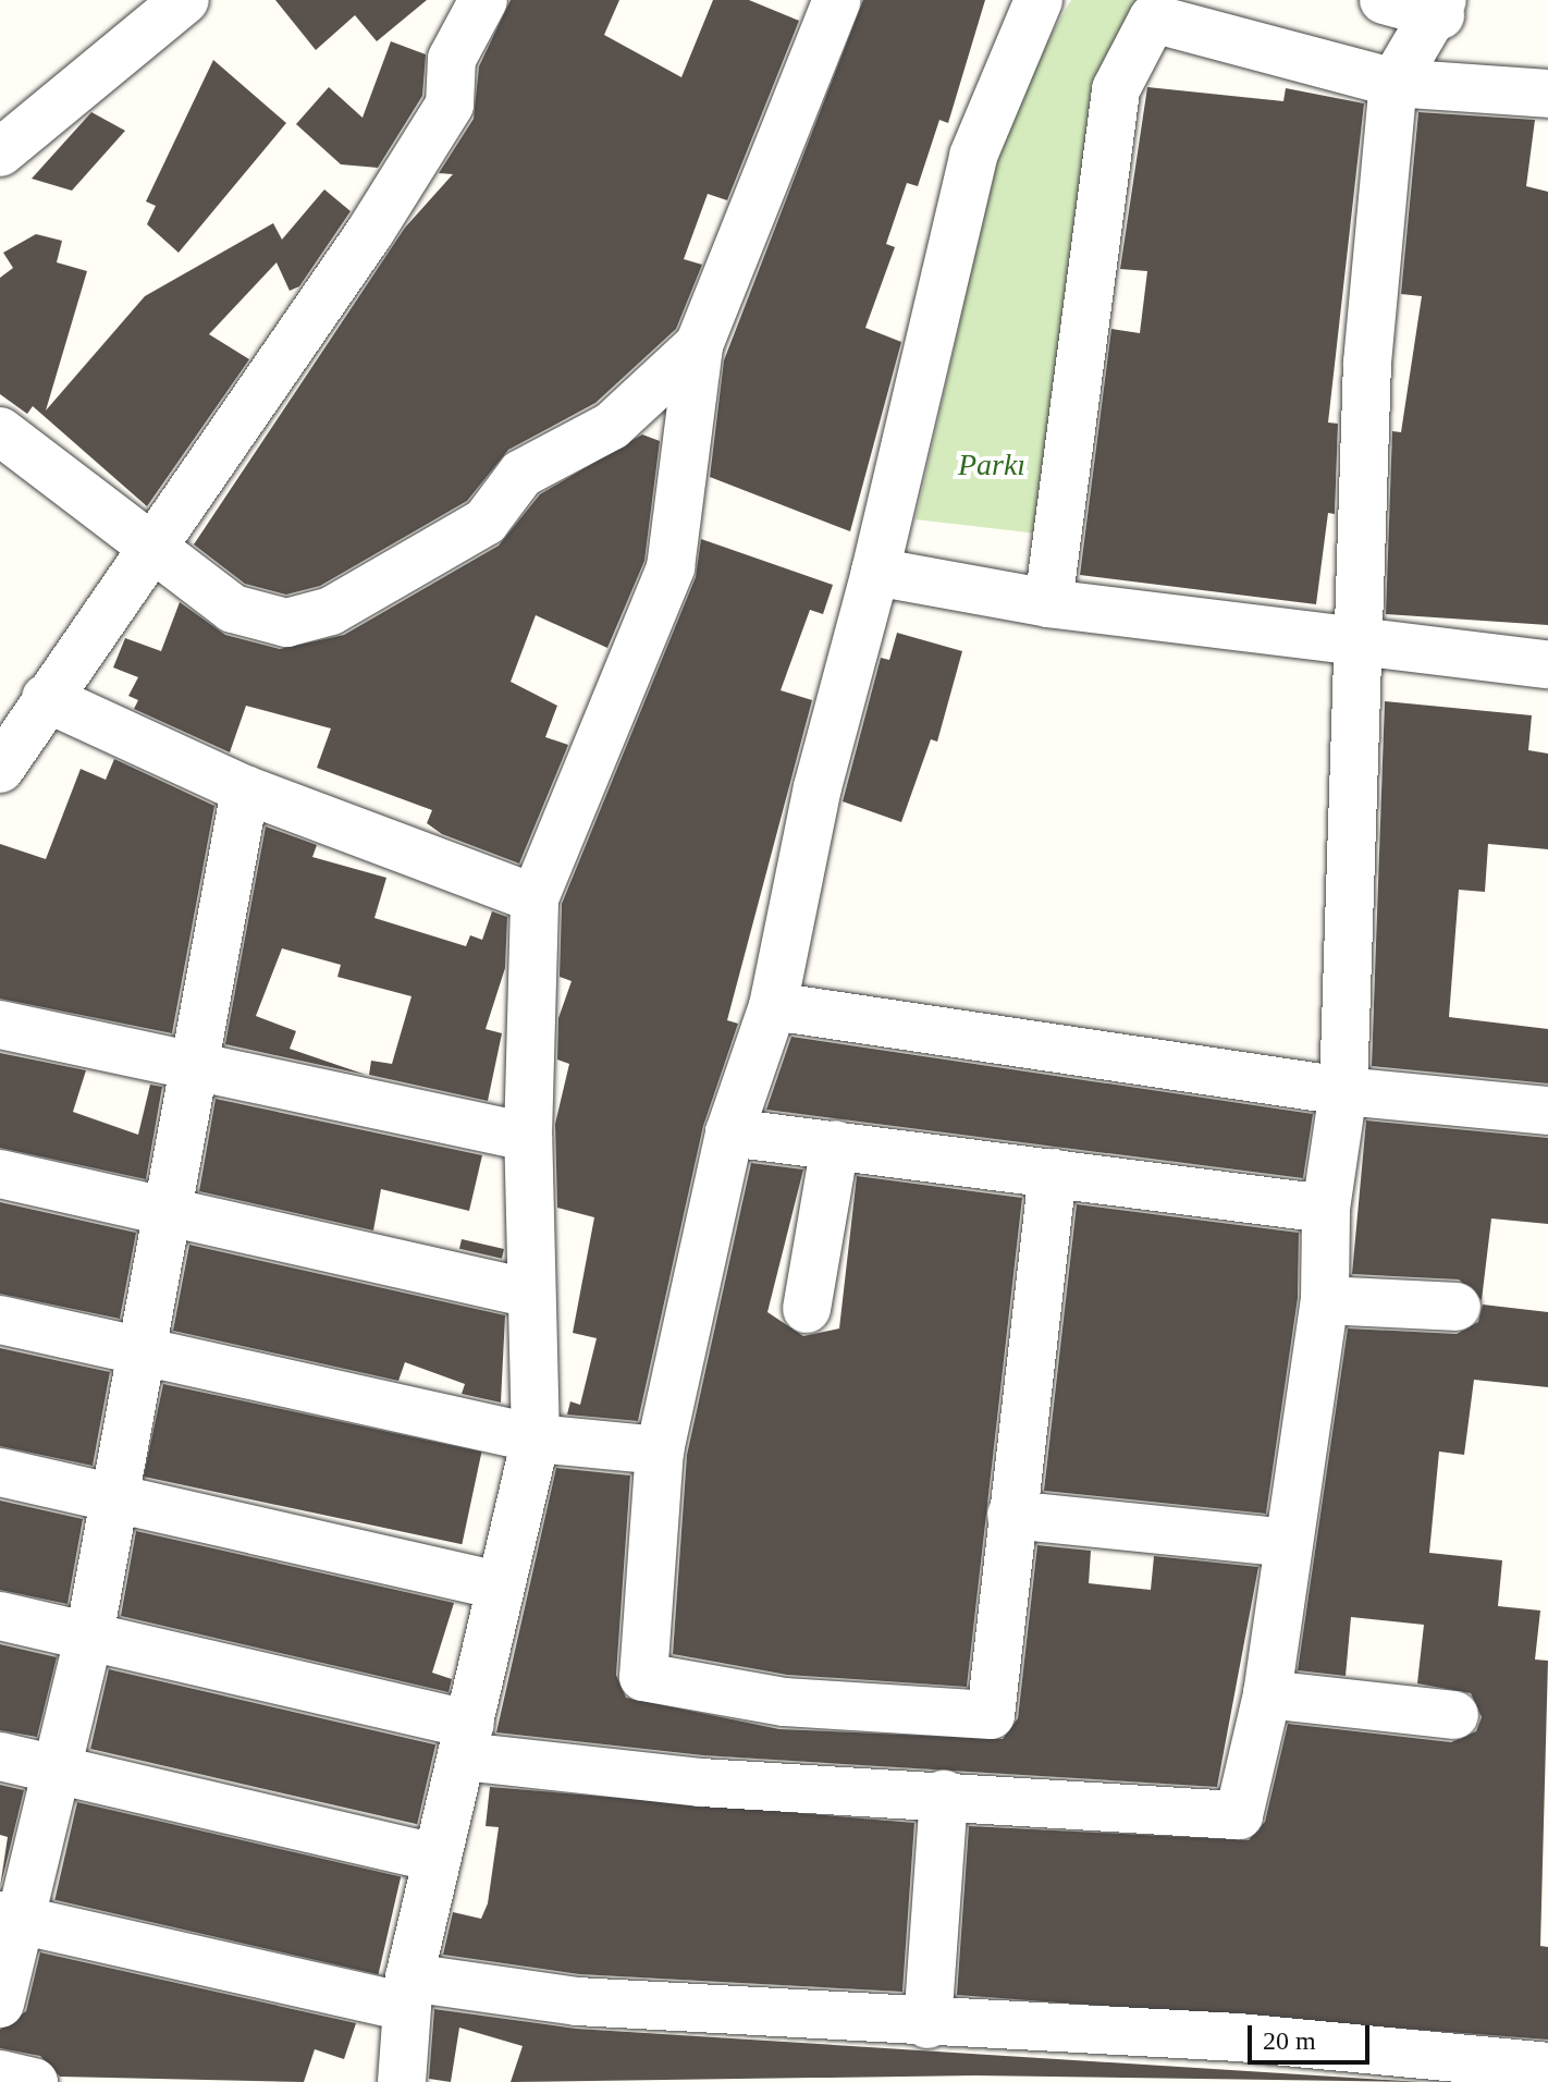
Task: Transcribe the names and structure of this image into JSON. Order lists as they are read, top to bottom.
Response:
{
  "parks": ["Parkı"],
  "scale_bar": "20 m"
}
